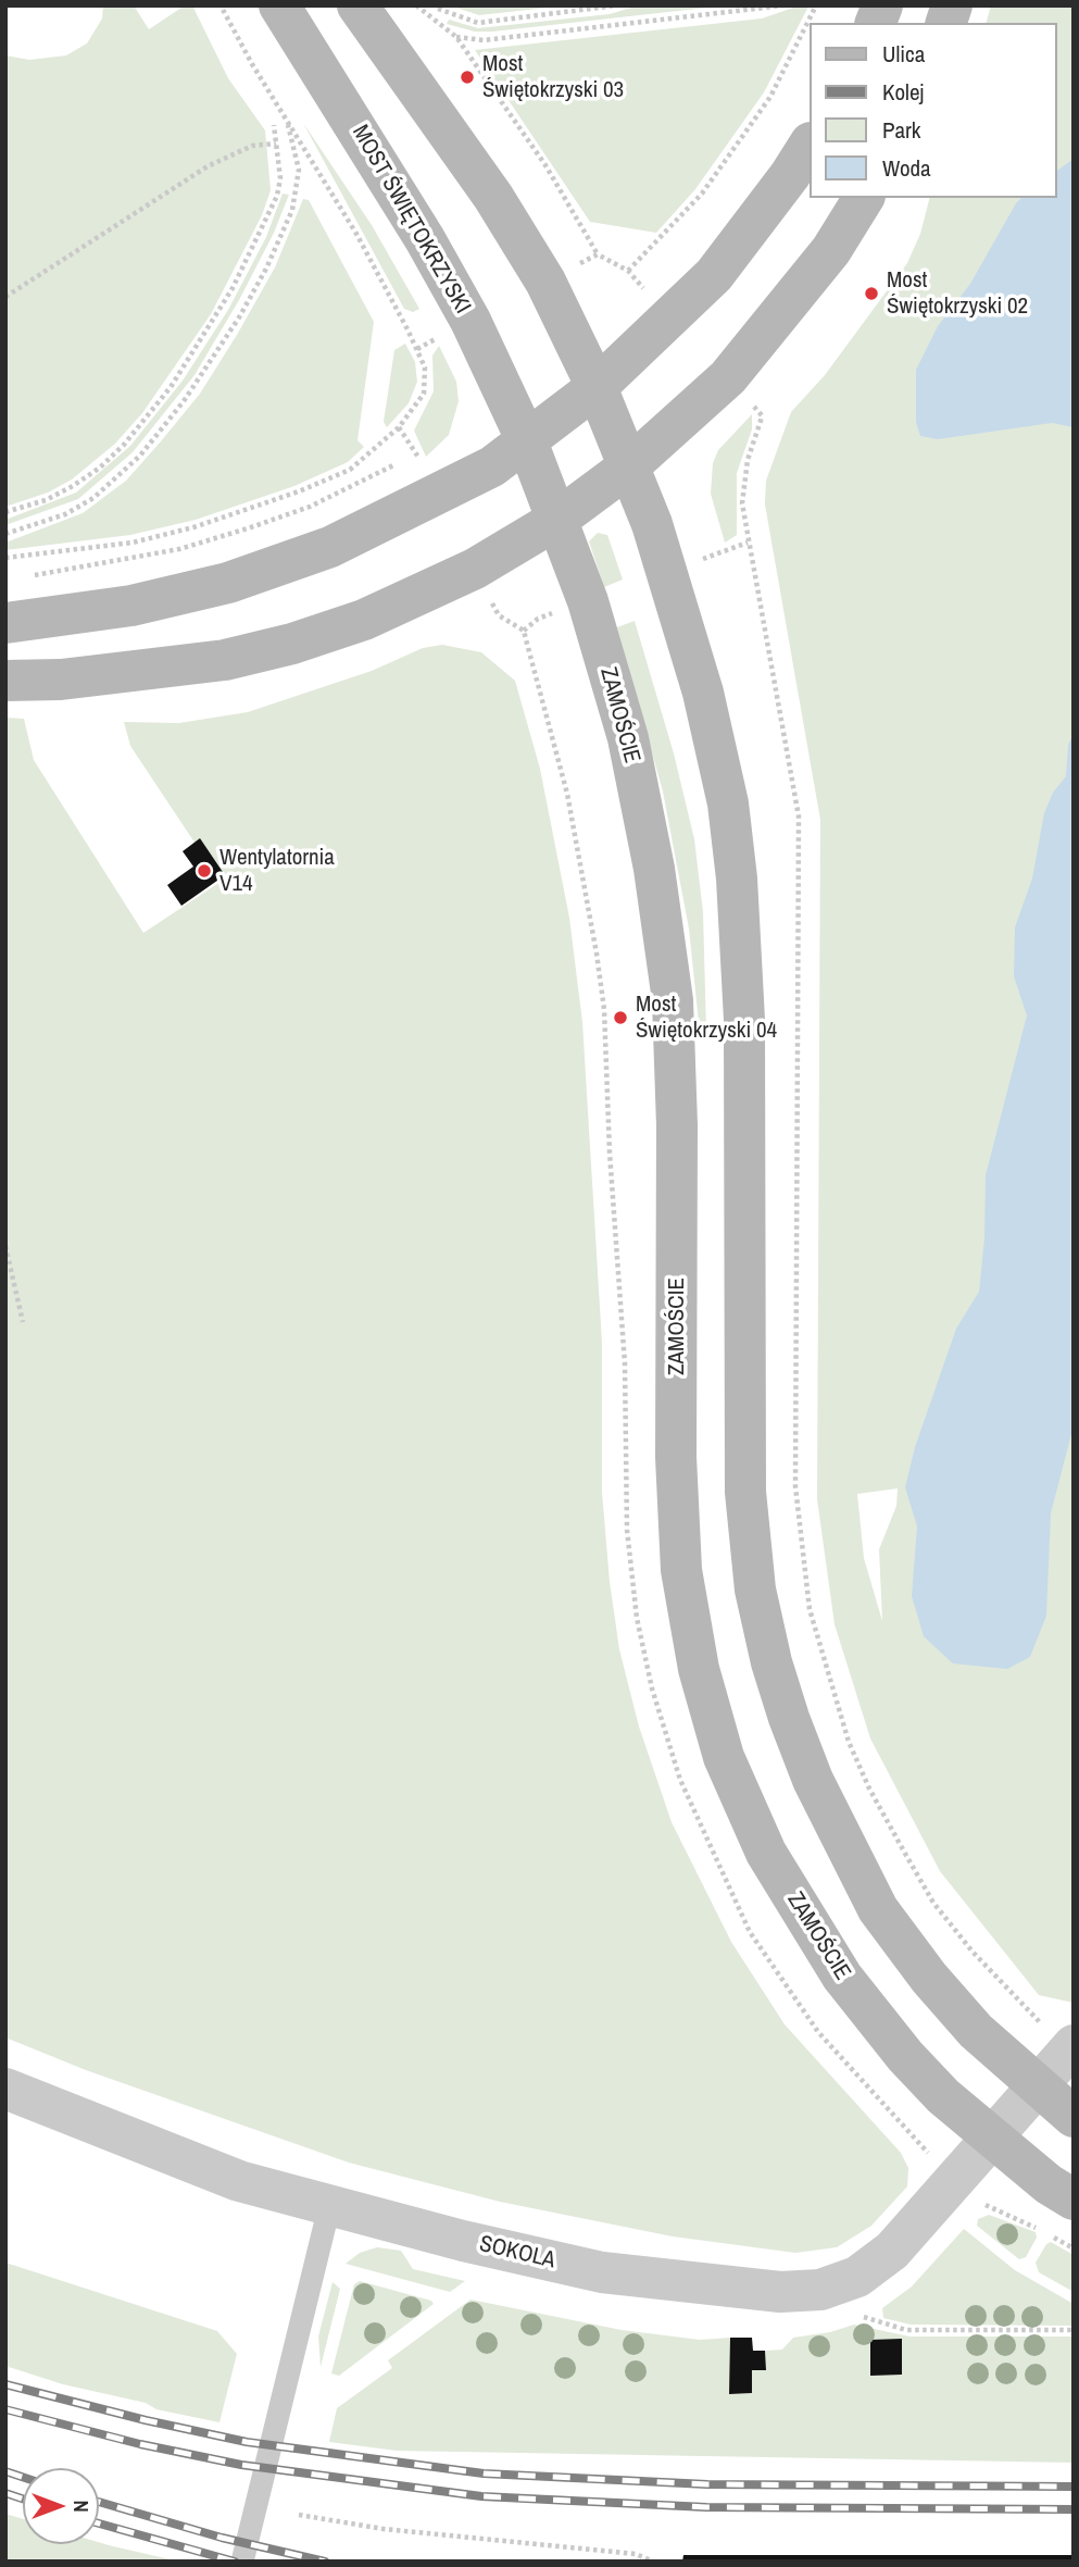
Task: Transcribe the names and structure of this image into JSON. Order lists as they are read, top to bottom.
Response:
{
  "streets": {
    "street": ["MOST ŚWIĘTOKRZYSKI", "ZAMOŚCIE", "SOKOLA"]
  },
  "crossings": [
    ["MOST ŚWIĘTOKRZYSKI", "ZAMOŚCIE"],
    ["ZAMOŚCIE", "SOKOLA"]
  ],
  "places": [
    "Most Świętokrzyski 03",
    "Most Świętokrzyski 02",
    "Wentylatornia V14",
    "Most Świętokrzyski 04"
  ],
  "legend": [
    "Ulica",
    "Kolej",
    "Park",
    "Woda"
  ],
  "north": "right"
}
